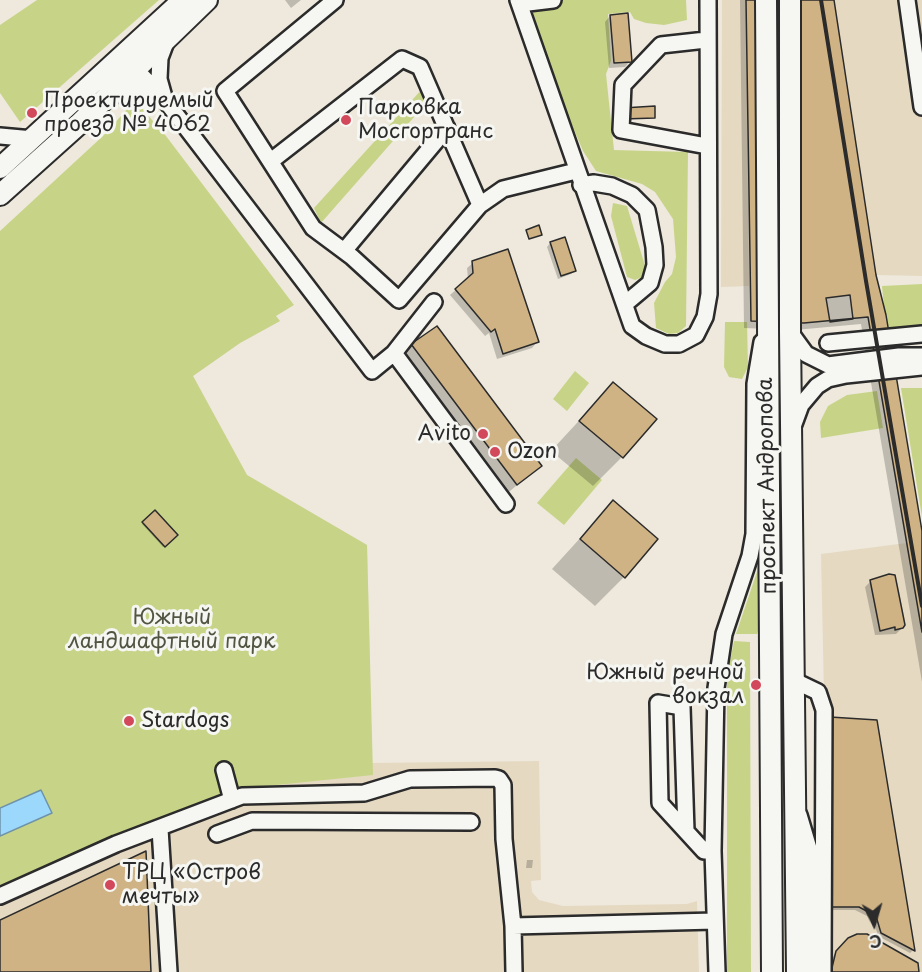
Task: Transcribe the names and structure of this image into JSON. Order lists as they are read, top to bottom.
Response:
{
  "streets": {
    "main road": ["проспект Андропова"]
  },
  "parks": ["Южный ландшафтный парк"],
  "places": [
    "Проектируемый проезд № 4062",
    "Парковка Мосгортранс",
    "Avito",
    "Ozon",
    "Южный речной вокзал",
    "Stardogs",
    "ТРЦ «Остров мечты»"
  ],
  "north": "bottom"
}
